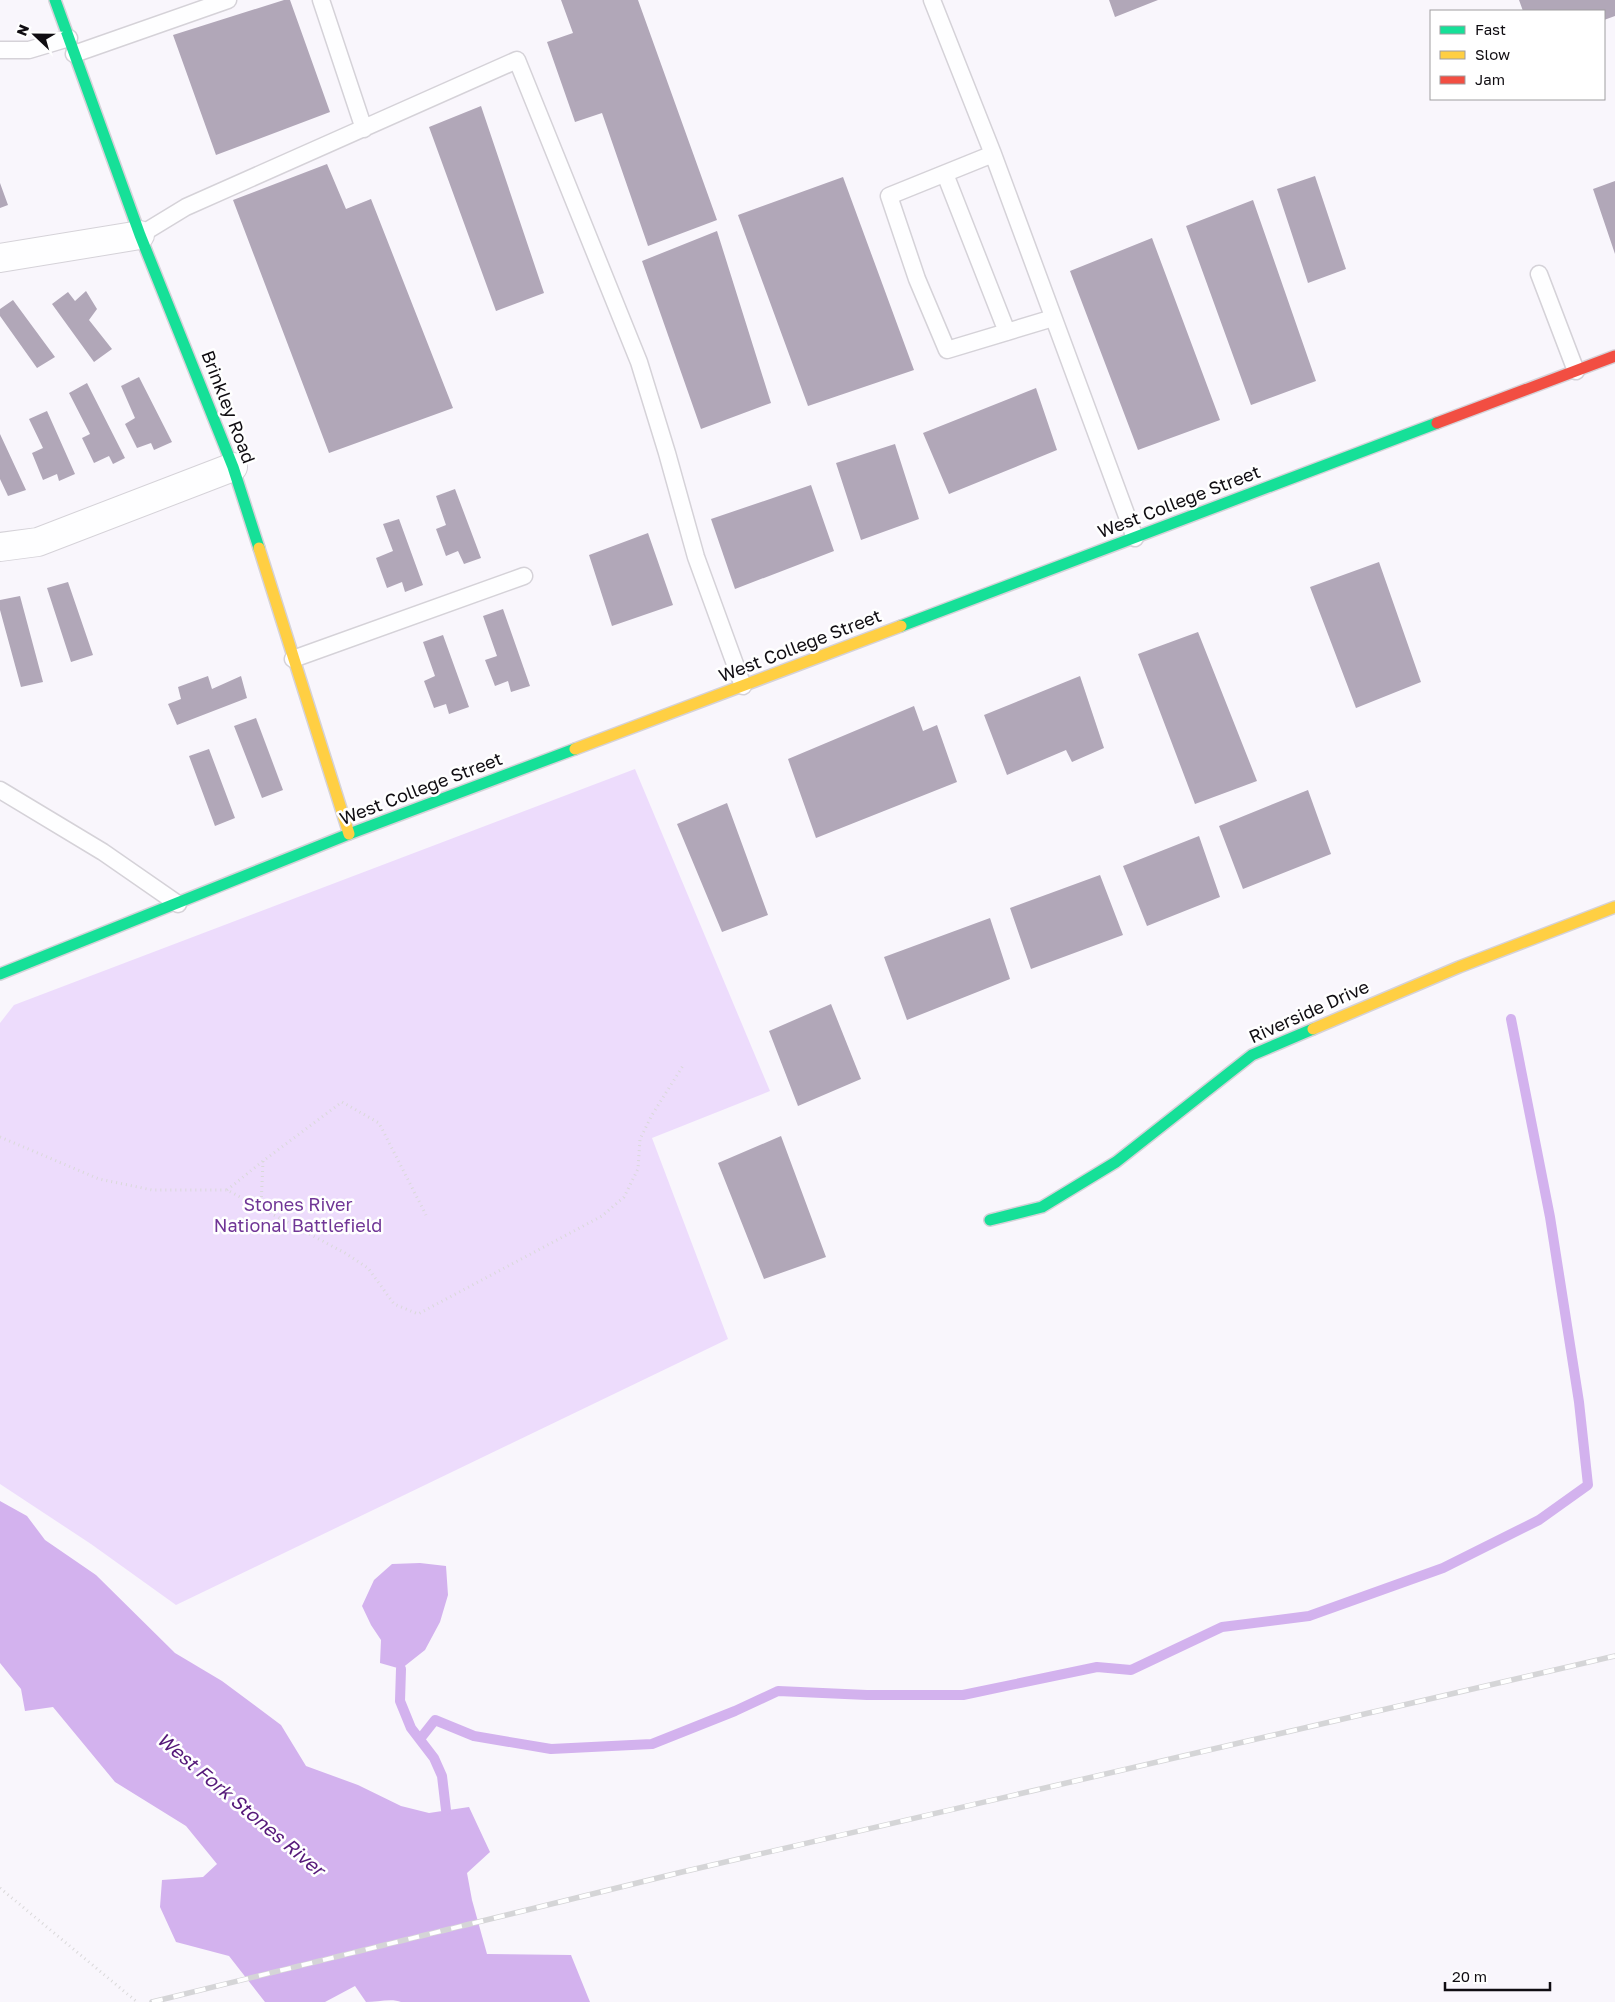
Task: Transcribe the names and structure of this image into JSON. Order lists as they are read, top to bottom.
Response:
{
  "streets": {
    "street": ["Brinkley Road", "West College Street", "Riverside Drive"]
  },
  "crossings": [
    ["Brinkley Road", "West College Street"]
  ],
  "water": ["West Fork Stones River"],
  "parks": ["Stones River National Battlefield"],
  "legend": ["Fast", "Slow", "Jam"],
  "scale_bar": "20 m",
  "north": "left"
}
